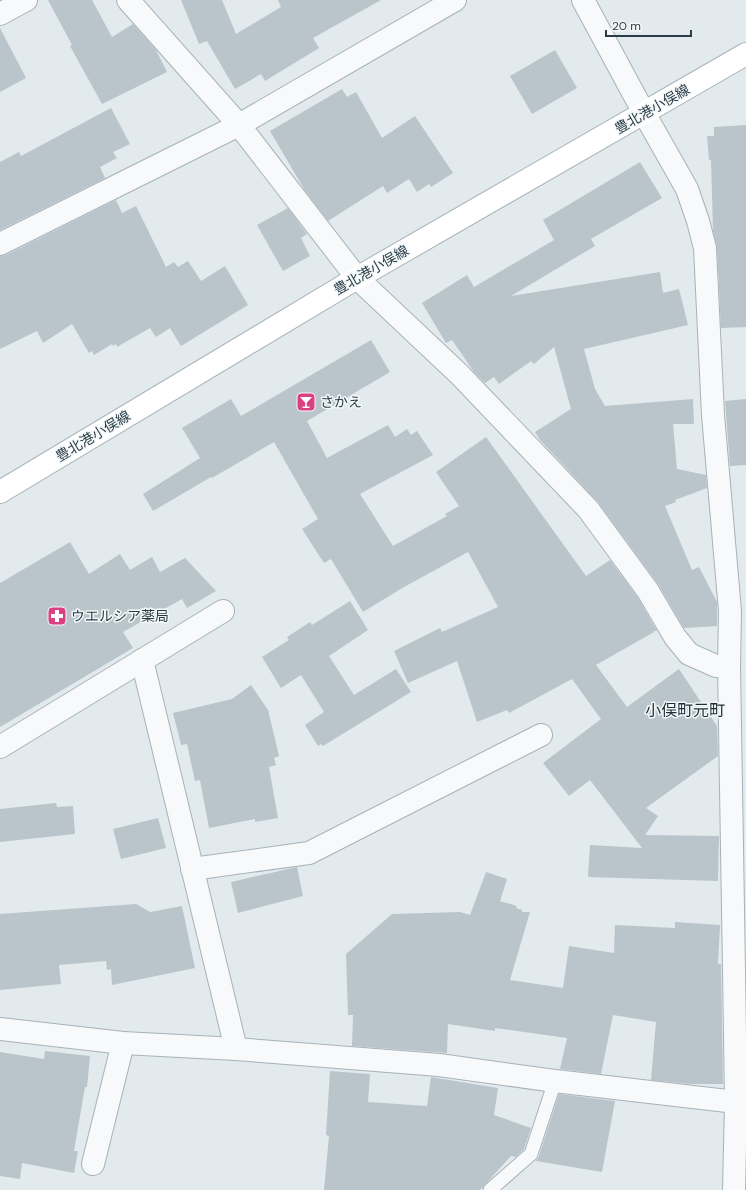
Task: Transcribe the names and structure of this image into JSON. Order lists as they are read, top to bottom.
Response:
{
  "streets": {
    "main road": ["豊北港小俣線"]
  },
  "districts": ["小俣町元町"],
  "places": {
    "bar": ["さかえ"],
    "pharmacy": ["ウエルシア薬局"]
  },
  "scale_bar": "20 m"
}
